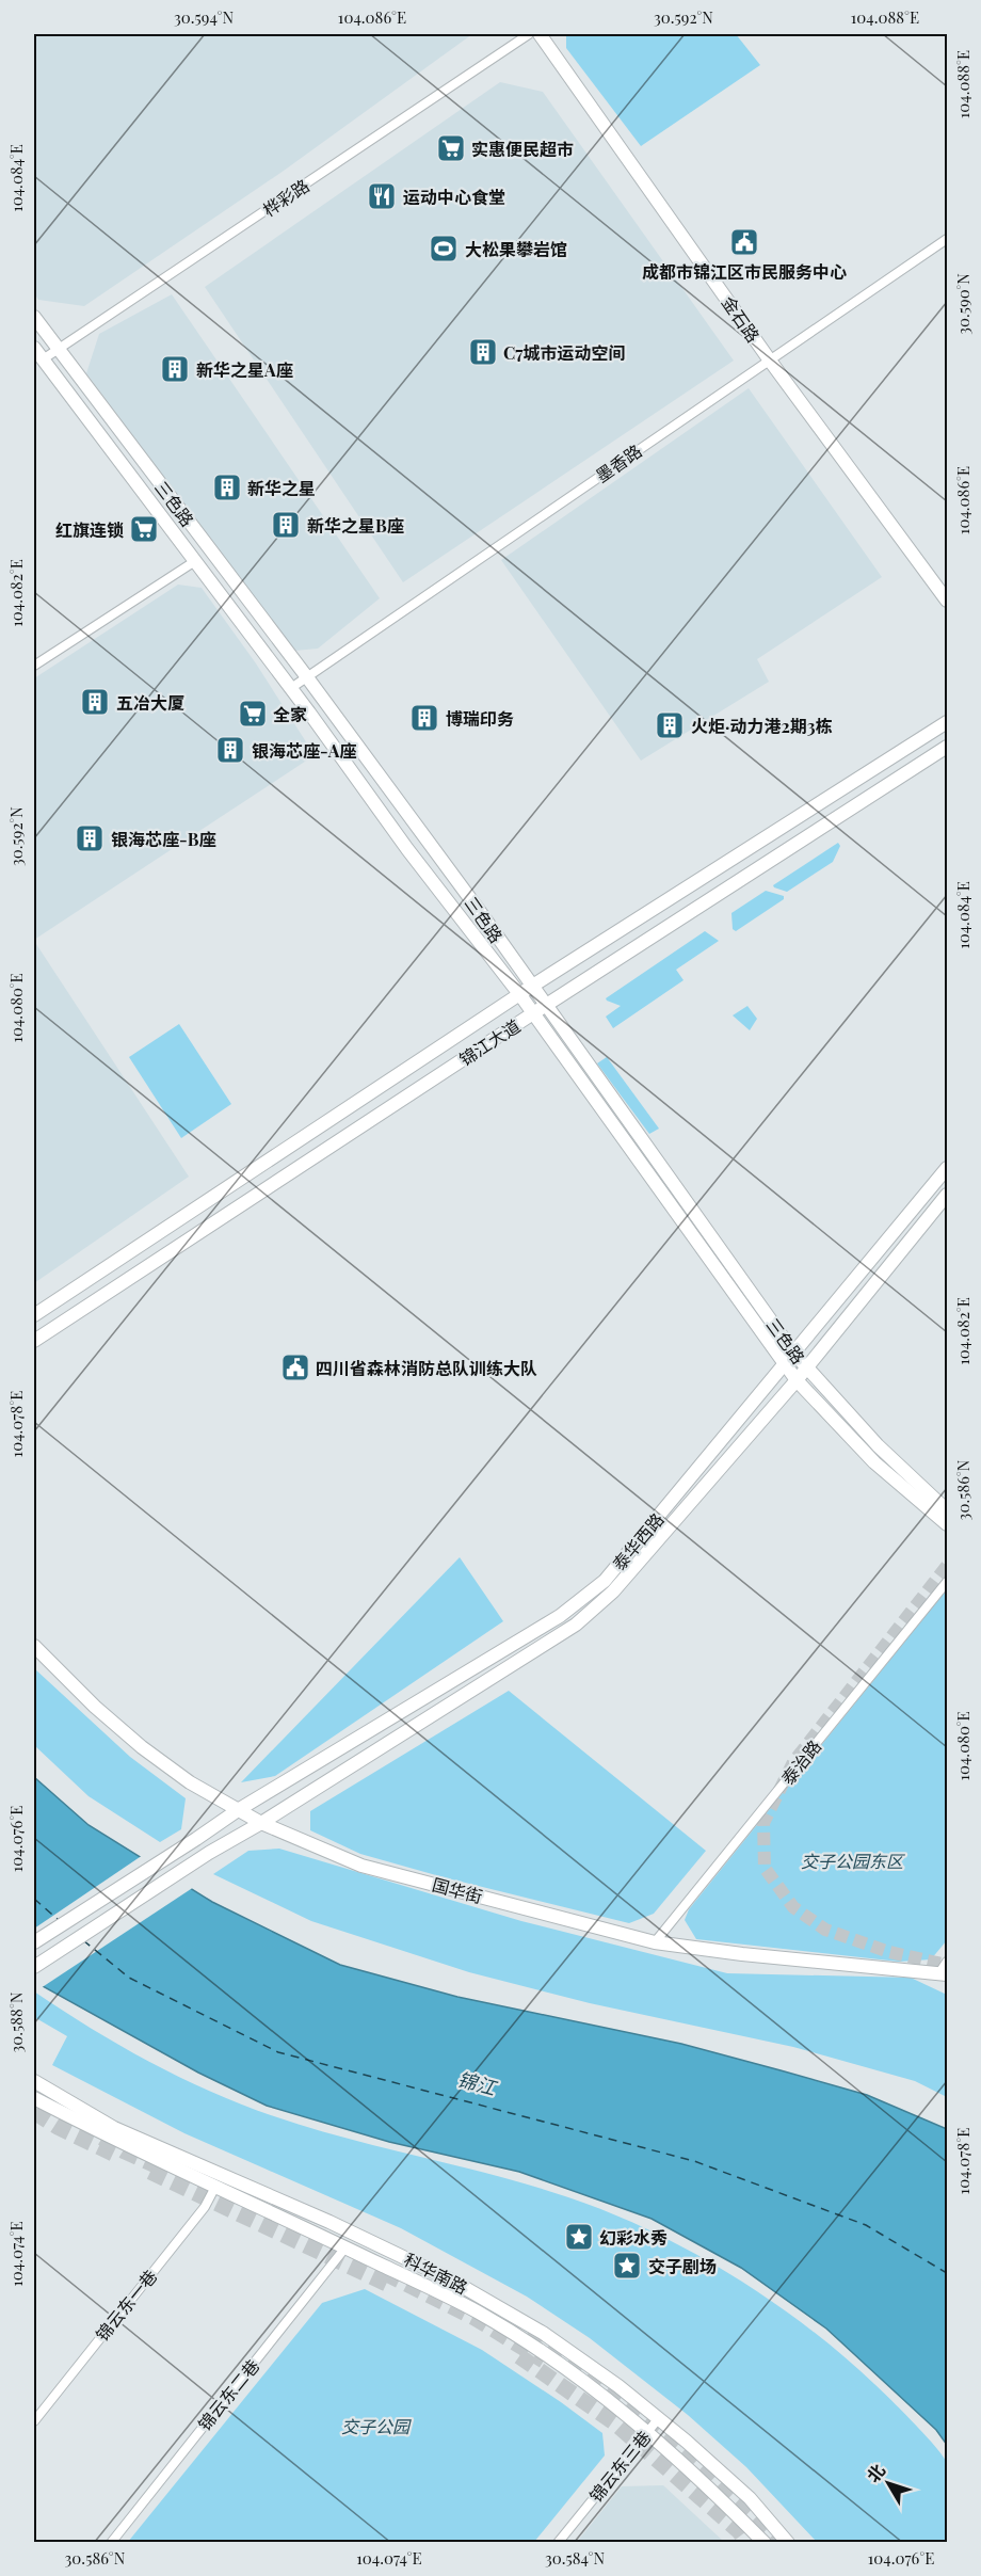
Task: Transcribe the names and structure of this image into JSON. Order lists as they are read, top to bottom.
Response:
{
  "streets": {
    "street": [
      "桦彩路",
      "金石路",
      "墨香路",
      "三色路",
      "锦江大道",
      "泰华西路",
      "泰治路",
      "国华街",
      "科华南路",
      "锦云东一巷",
      "锦云东二巷",
      "锦云东三巷"
    ]
  },
  "crossings": [
    ["桦彩路", "三色路"],
    ["金石路", "墨香路"],
    ["墨香路", "三色路"],
    ["三色路", "锦江大道"],
    ["三色路", "泰华西路"],
    ["泰华西路", "国华街"],
    ["泰治路", "国华街"],
    ["科华南路", "锦云东一巷"],
    ["科华南路", "锦云东二巷"],
    ["科华南路", "锦云东三巷"]
  ],
  "water": ["锦江"],
  "parks": ["交子公园东区", "交子公园"],
  "places": {
    "supermarket": ["实惠便民超市", "红旗连锁", "全家"],
    "restaurant": ["运动中心食堂"],
    "public building": ["成都市锦江区市民服务中心", "四川省森林消防总队训练大队"],
    "sports": ["大松果攀岩馆"],
    "building": [
      "C7城市运动空间",
      "新华之星A座",
      "新华之星",
      "新华之星B座",
      "五冶大厦",
      "博瑞印务",
      "火炬·动力港2期3栋",
      "银海芯座-A座",
      "银海芯座-B座"
    ],
    "place": ["幻彩水秀", "交子剧场"]
  },
  "north": "top left",
  "coordinates": [
    "30.594°N",
    "104.086°E",
    "30.592°N",
    "104.088°E",
    "104.084°E",
    "30.590°N",
    "104.082°E",
    "104.080°E",
    "104.078°E",
    "30.586°N",
    "104.076°E",
    "30.588°N",
    "104.074°E",
    "30.584°N"
  ]
}
